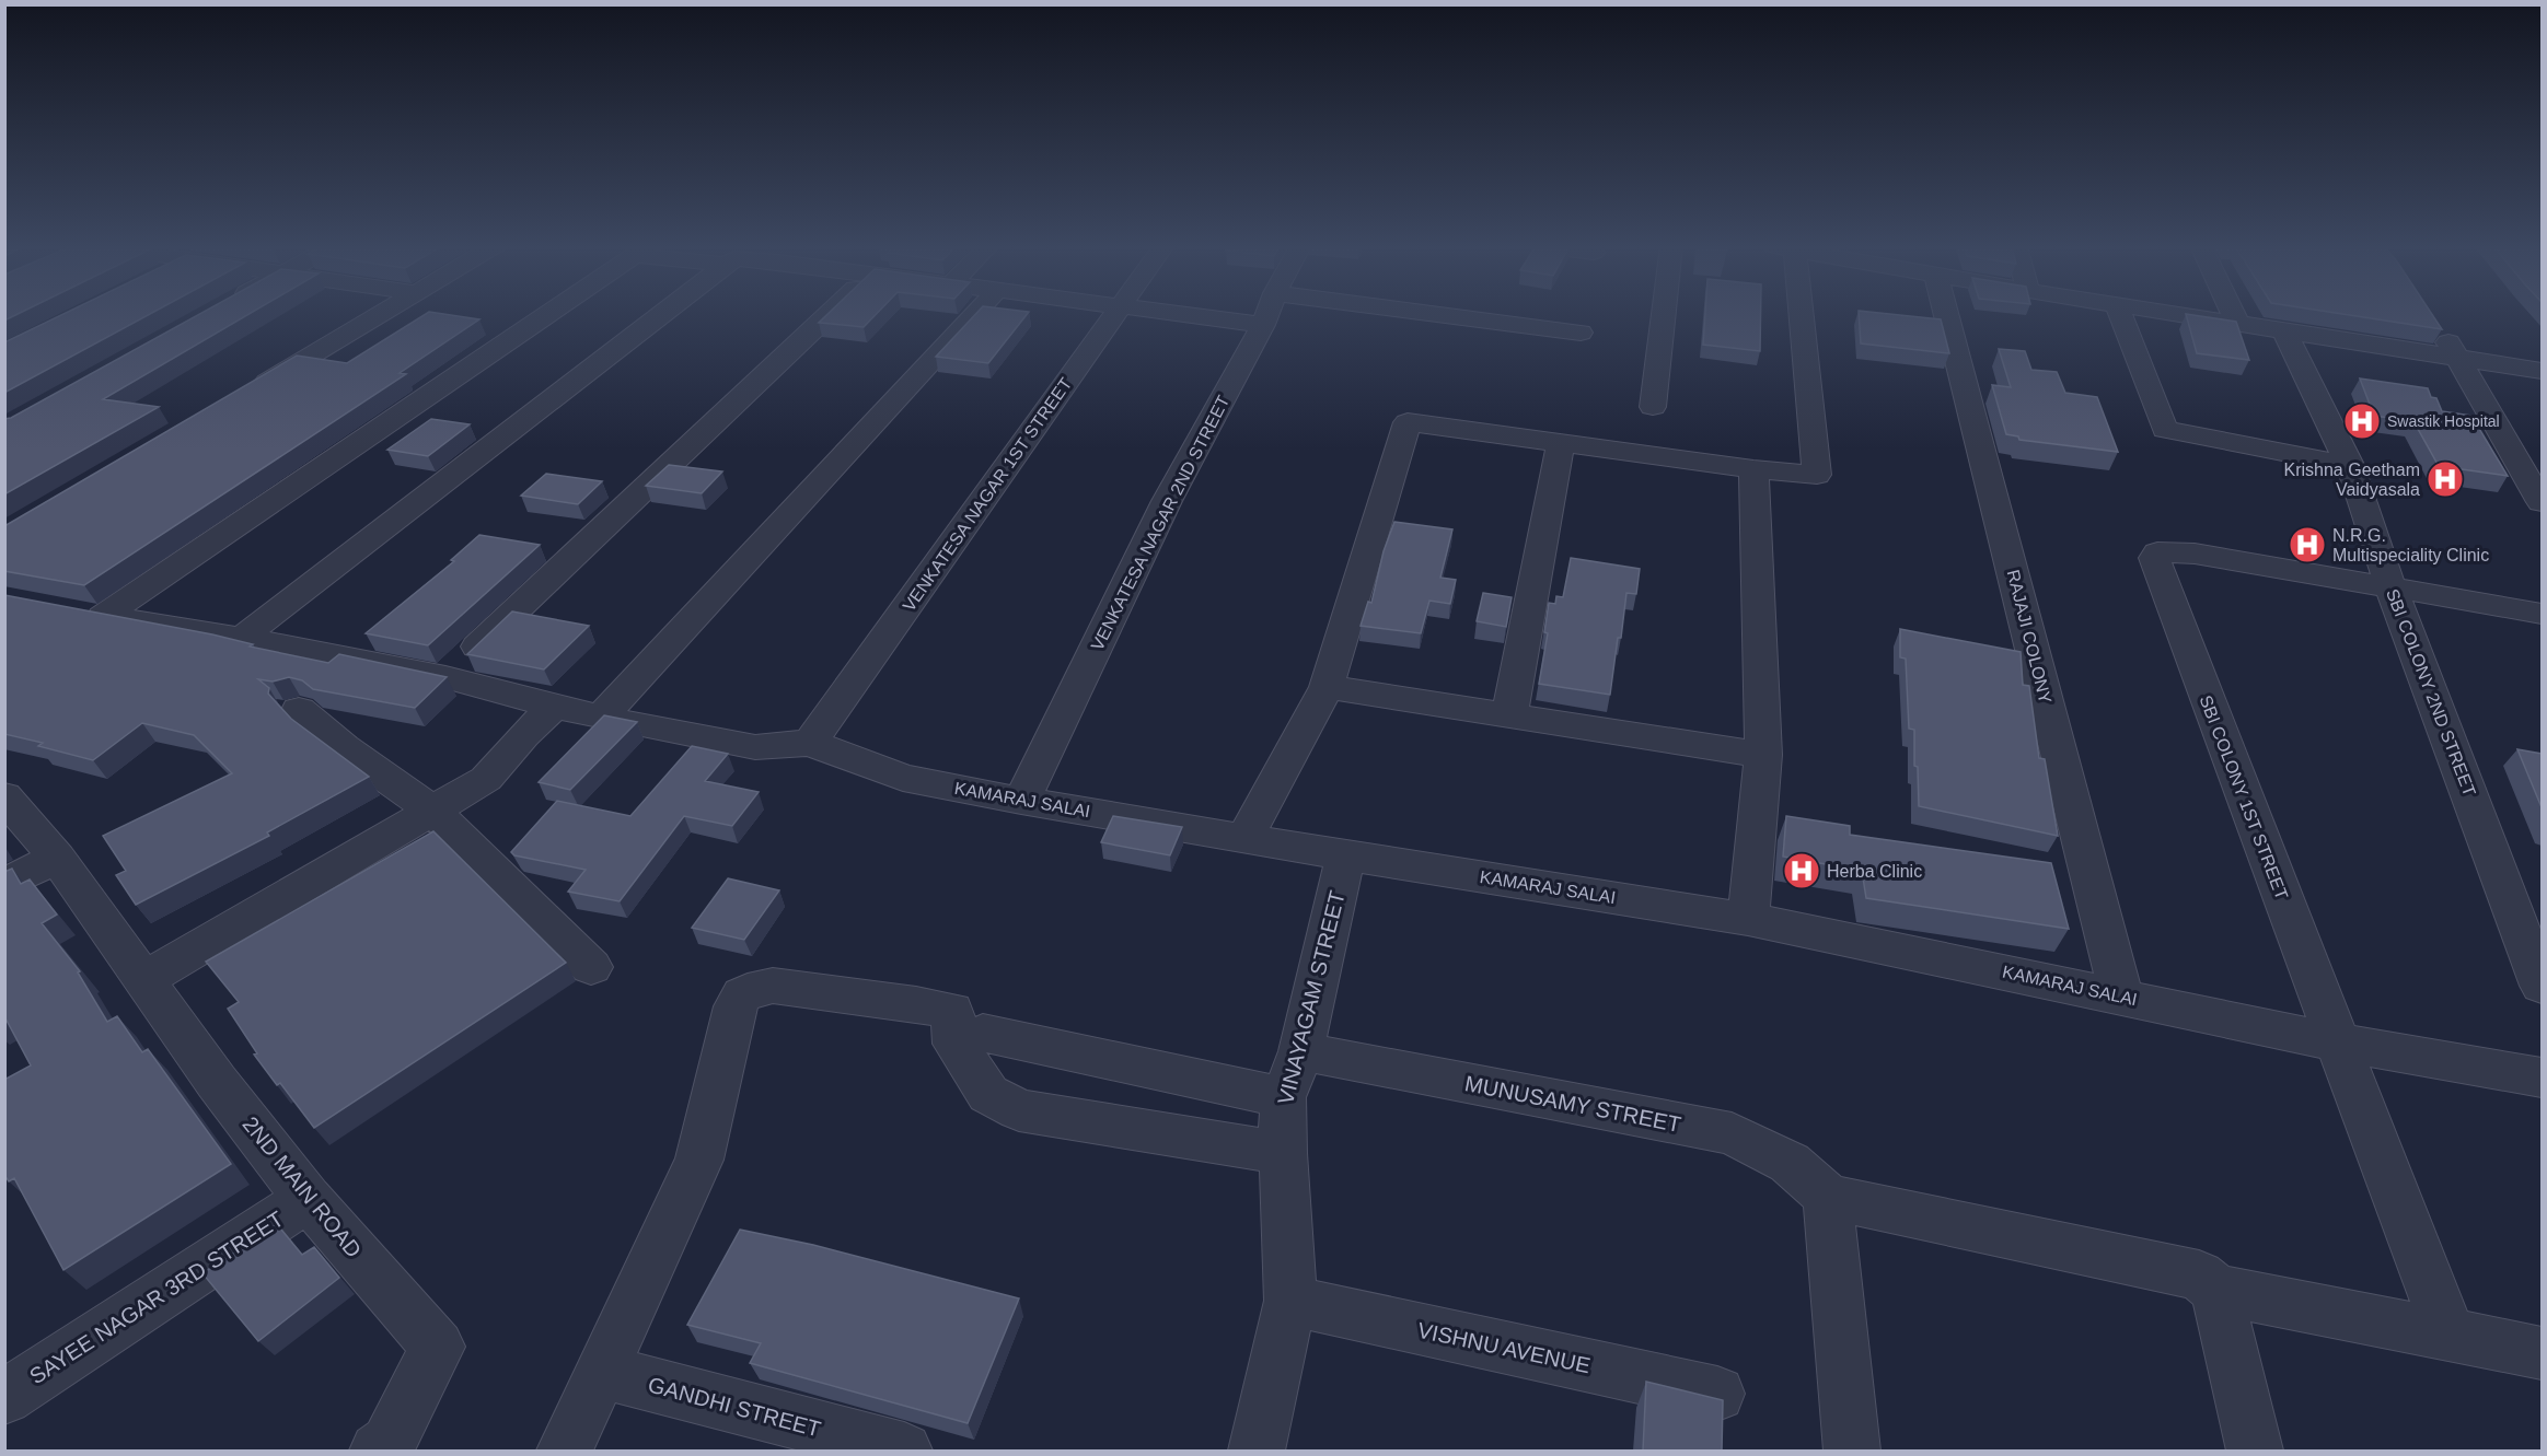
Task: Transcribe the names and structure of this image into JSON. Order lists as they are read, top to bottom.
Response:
{
  "streets": {
    "street": [
      "VENKATESA NAGAR 1ST STREET",
      "VENKATESA NAGAR 2ND STREET",
      "RAJAJI COLONY",
      "SBI COLONY 2ND STREET",
      "SBI COLONY 1ST STREET",
      "KAMARAJ SALAI",
      "VINAYAGAM STREET",
      "MUNUSAMY STREET",
      "2ND MAIN ROAD",
      "SAYEE NAGAR 3RD STREET",
      "VISHNU AVENUE",
      "GANDHI STREET"
    ]
  },
  "crossings": [
    ["VENKATESA NAGAR 1ST STREET", "KAMARAJ SALAI"],
    ["VENKATESA NAGAR 2ND STREET", "KAMARAJ SALAI"],
    ["RAJAJI COLONY", "KAMARAJ SALAI"],
    ["SBI COLONY 2ND STREET", "SBI COLONY 1ST STREET"],
    ["SBI COLONY 1ST STREET", "KAMARAJ SALAI"],
    ["KAMARAJ SALAI", "VINAYAGAM STREET"],
    ["VINAYAGAM STREET", "MUNUSAMY STREET"],
    ["VINAYAGAM STREET", "VISHNU AVENUE"],
    ["2ND MAIN ROAD", "SAYEE NAGAR 3RD STREET"]
  ],
  "places": {
    "hospital": [
      "Swastik Hospital",
      "Krishna Geetham Vaidyasala",
      "N.R.G. Multispeciality Clinic",
      "Herba Clinic"
    ]
  }
}
